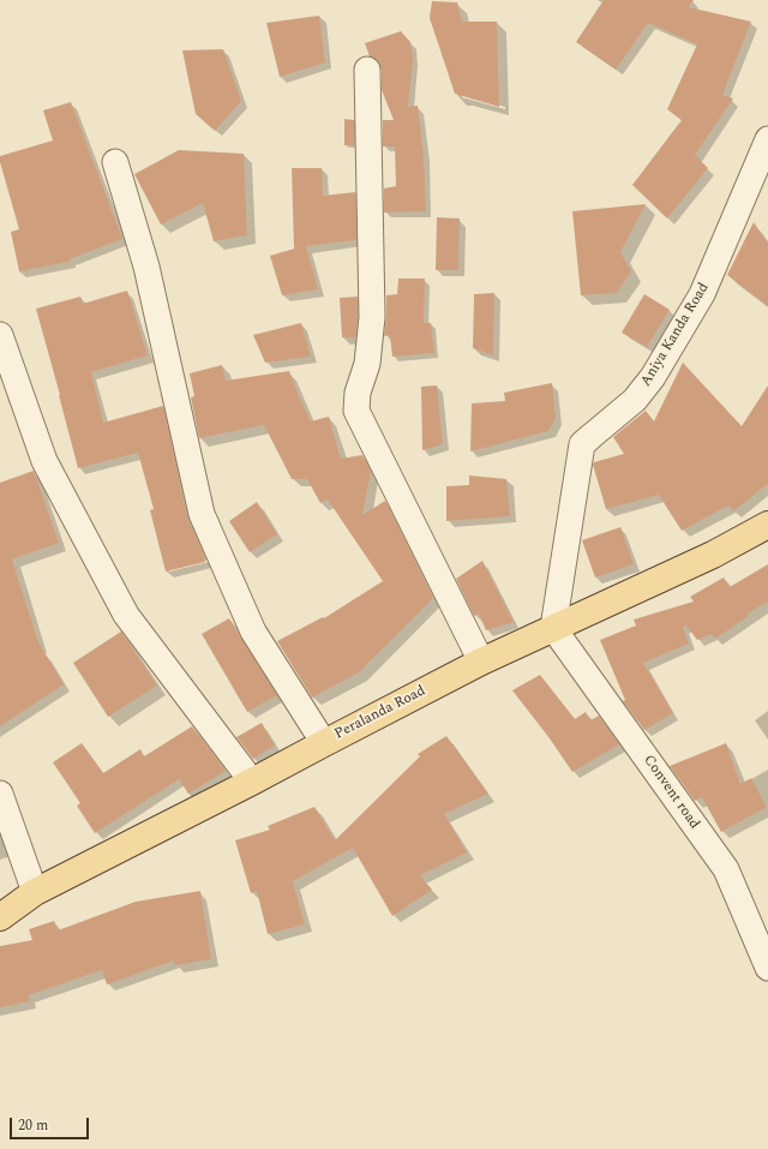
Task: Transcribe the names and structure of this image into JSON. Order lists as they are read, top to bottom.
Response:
{
  "streets": {
    "main road": ["Peralanda Road"],
    "street": ["Aniya Kanda Road", "Convent road"]
  },
  "crossings": [
    ["Aniya Kanda Road", "Peralanda Road"],
    ["Aniya Kanda Road", "Convent road"],
    ["Peralanda Road", "Convent road"]
  ],
  "scale_bar": "20 m"
}
